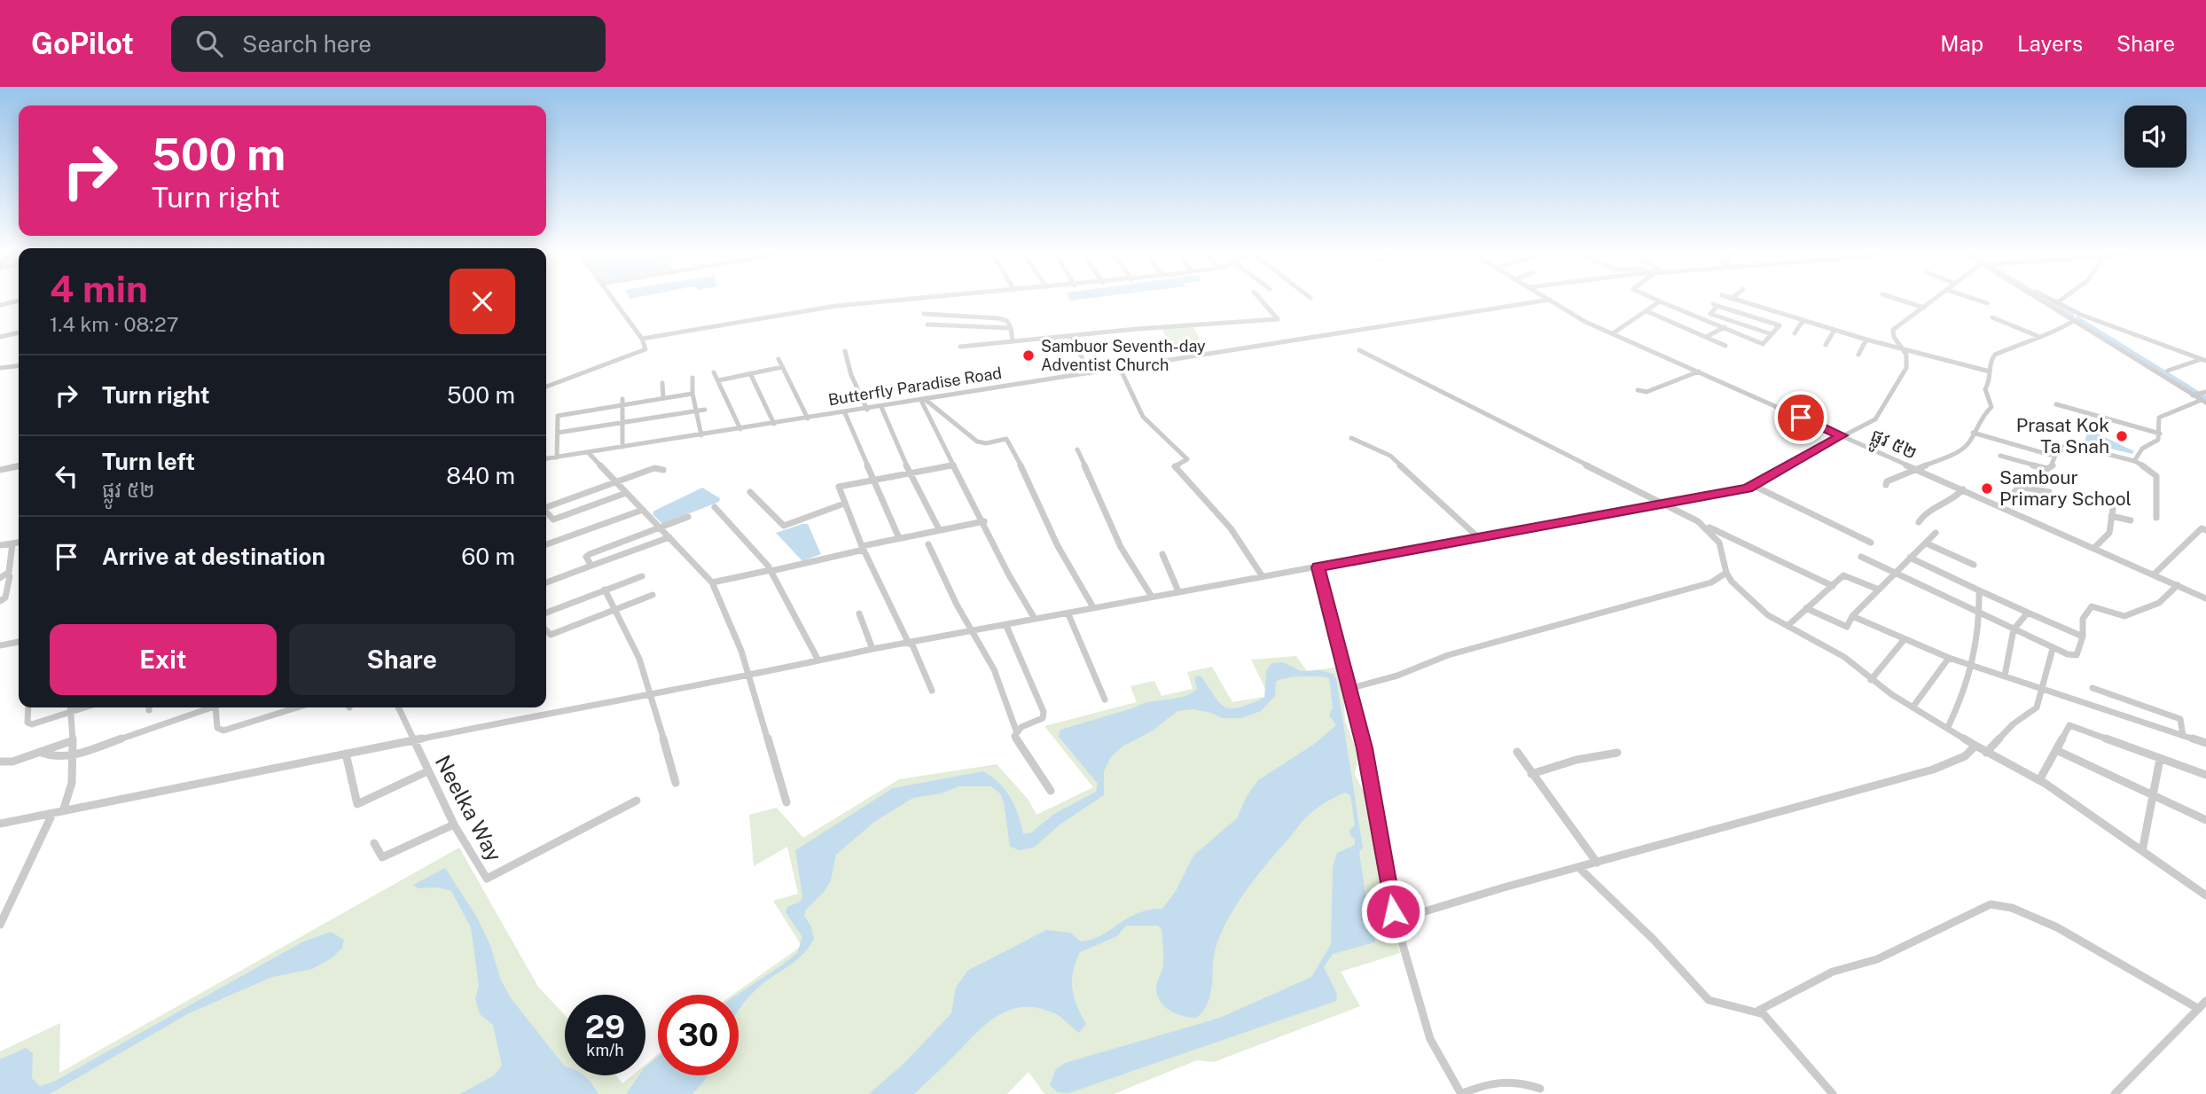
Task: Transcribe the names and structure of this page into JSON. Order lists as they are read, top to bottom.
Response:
{
  "streets": {
    "street": ["Butterfly Paradise Road", "ផ្លូវ ៥២", "Neelka Way"]
  },
  "places": ["Sambuor Seventh-day Adventist Church", "Prasat Kok Ta Snah", "Sambour Primary School"],
  "page": {
    "header": "GoPilot",
    "search": "Search here",
    "nav": ["Map", "Layers", "Share"],
    "turn": ["500 m", "Turn right"],
    "heading": ["4 min", "1.4 km · 08:27"],
    "list": [
      {
        "name": "Turn right",
        "value": "500 m"
      },
      {
        "name": "Turn left",
        "note": "ផ្លូវ ៥២",
        "value": "840 m"
      },
      {
        "name": "Arrive at destination",
        "value": "60 m"
      }
    ],
    "buttons": ["Exit", "Share"],
    "speed": "29 km/h",
    "limit": "30"
  }
}
